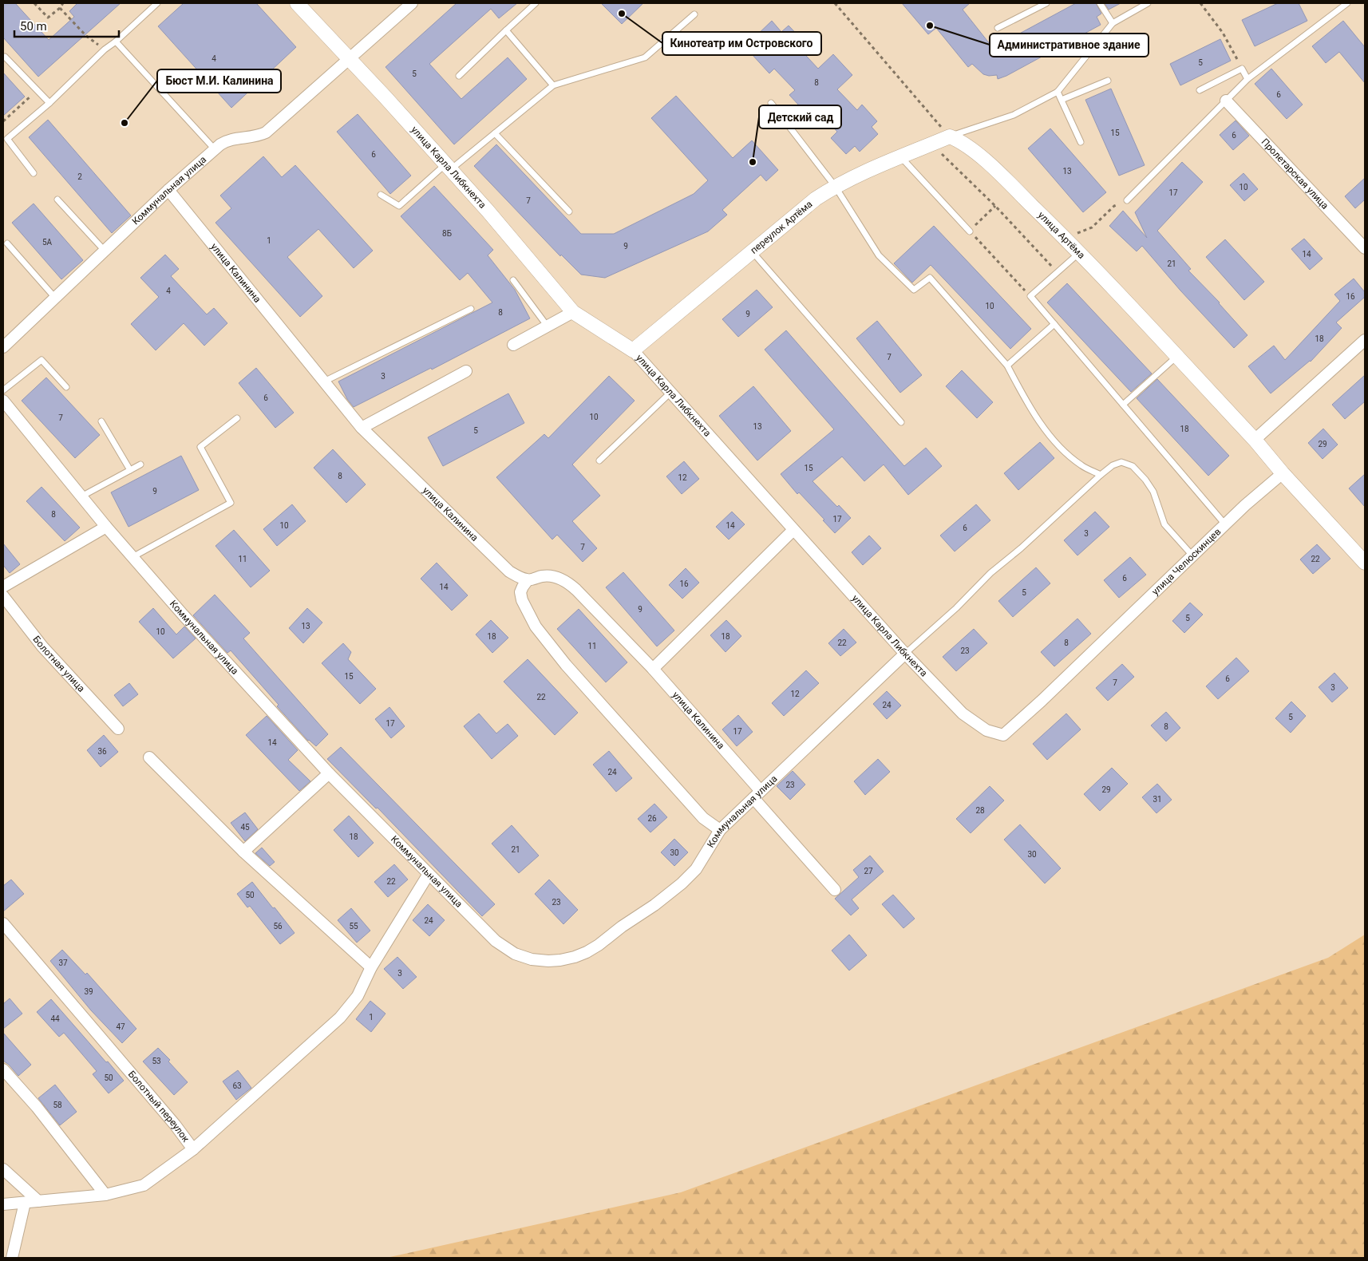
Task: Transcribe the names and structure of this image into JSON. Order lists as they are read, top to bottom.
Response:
{
  "streets": {
    "street": [
      "улица Карла Либкнехта",
      "Пролетарская улица",
      "Коммунальная улица",
      "переулок Артёма",
      "улица Артёма",
      "улица Калинина",
      "улица Челюскинцев",
      "Болотная улица",
      "Болотный переулок"
    ]
  },
  "crossings": [
    ["улица Карла Либкнехта", "Коммунальная улица"],
    ["улица Карла Либкнехта", "переулок Артёма"],
    ["улица Карла Либкнехта", "улица Челюскинцев"],
    ["Коммунальная улица", "улица Калинина"],
    ["Коммунальная улица", "Болотный переулок"],
    ["переулок Артёма", "улица Артёма"],
    ["улица Артёма", "улица Челюскинцев"]
  ],
  "places": [
    "Кинотеатр им Островского",
    "Административное здание",
    "Бюст М.И. Калинина",
    "Детский сад"
  ],
  "house_numbers": [
    "4",
    "5",
    "5",
    "8",
    "6",
    "15",
    "6",
    "6",
    "13",
    "2",
    "10",
    "17",
    "7",
    "8Б",
    "1",
    "5А",
    "9",
    "14",
    "21",
    "4",
    "16",
    "10",
    "8",
    "9",
    "18",
    "7",
    "3",
    "6",
    "10",
    "7",
    "13",
    "18",
    "5",
    "29",
    "15",
    "8",
    "12",
    "9",
    "8",
    "17",
    "10",
    "14",
    "6",
    "3",
    "7",
    "11",
    "22",
    "6",
    "16",
    "14",
    "5",
    "9",
    "5",
    "13",
    "10",
    "18",
    "18",
    "22",
    "8",
    "11",
    "23",
    "15",
    "6",
    "7",
    "3",
    "12",
    "22",
    "24",
    "5",
    "17",
    "8",
    "17",
    "14",
    "36",
    "24",
    "23",
    "29",
    "31",
    "28",
    "26",
    "45",
    "18",
    "21",
    "30",
    "30",
    "27",
    "22",
    "50",
    "23",
    "24",
    "56",
    "55",
    "37",
    "3",
    "39",
    "1",
    "44",
    "47",
    "53",
    "50",
    "63",
    "58"
  ],
  "scale_bar": "50 m"
}
